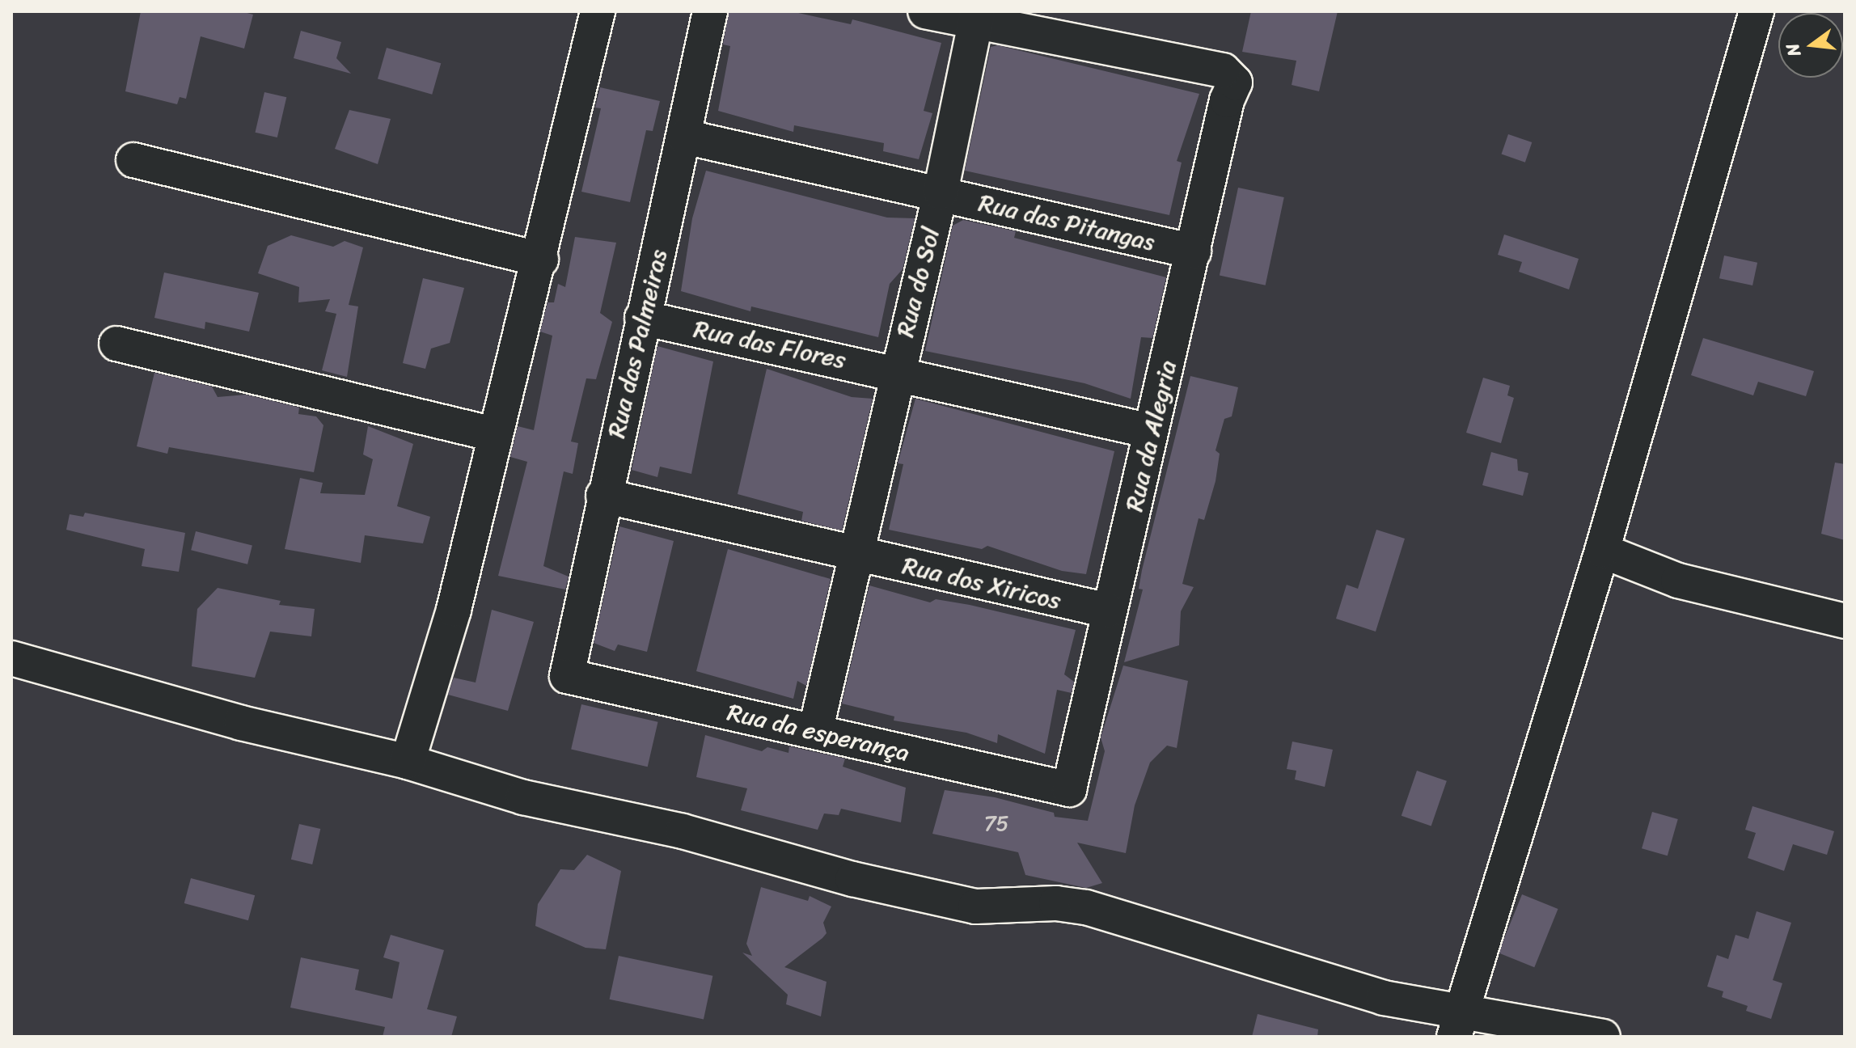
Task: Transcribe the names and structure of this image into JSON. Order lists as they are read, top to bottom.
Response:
{
  "streets": {
    "street": [
      "Rua das Pitangas",
      "Rua do Sol",
      "Rua das Palmeiras",
      "Rua das Flores",
      "Rua da Alegria",
      "Rua dos Xiricos",
      "Rua da esperança"
    ]
  },
  "crossings": [
    ["Rua das Pitangas", "Rua do Sol"],
    ["Rua das Pitangas", "Rua das Palmeiras"],
    ["Rua das Pitangas", "Rua da Alegria"],
    ["Rua do Sol", "Rua das Flores"],
    ["Rua do Sol", "Rua da Alegria"],
    ["Rua do Sol", "Rua dos Xiricos"],
    ["Rua do Sol", "Rua da esperança"],
    ["Rua das Palmeiras", "Rua das Flores"],
    ["Rua das Palmeiras", "Rua dos Xiricos"],
    ["Rua das Palmeiras", "Rua da esperança"],
    ["Rua das Flores", "Rua da Alegria"],
    ["Rua da Alegria", "Rua dos Xiricos"],
    ["Rua da Alegria", "Rua da esperança"]
  ],
  "house_numbers": ["75"],
  "north": "left"
}
